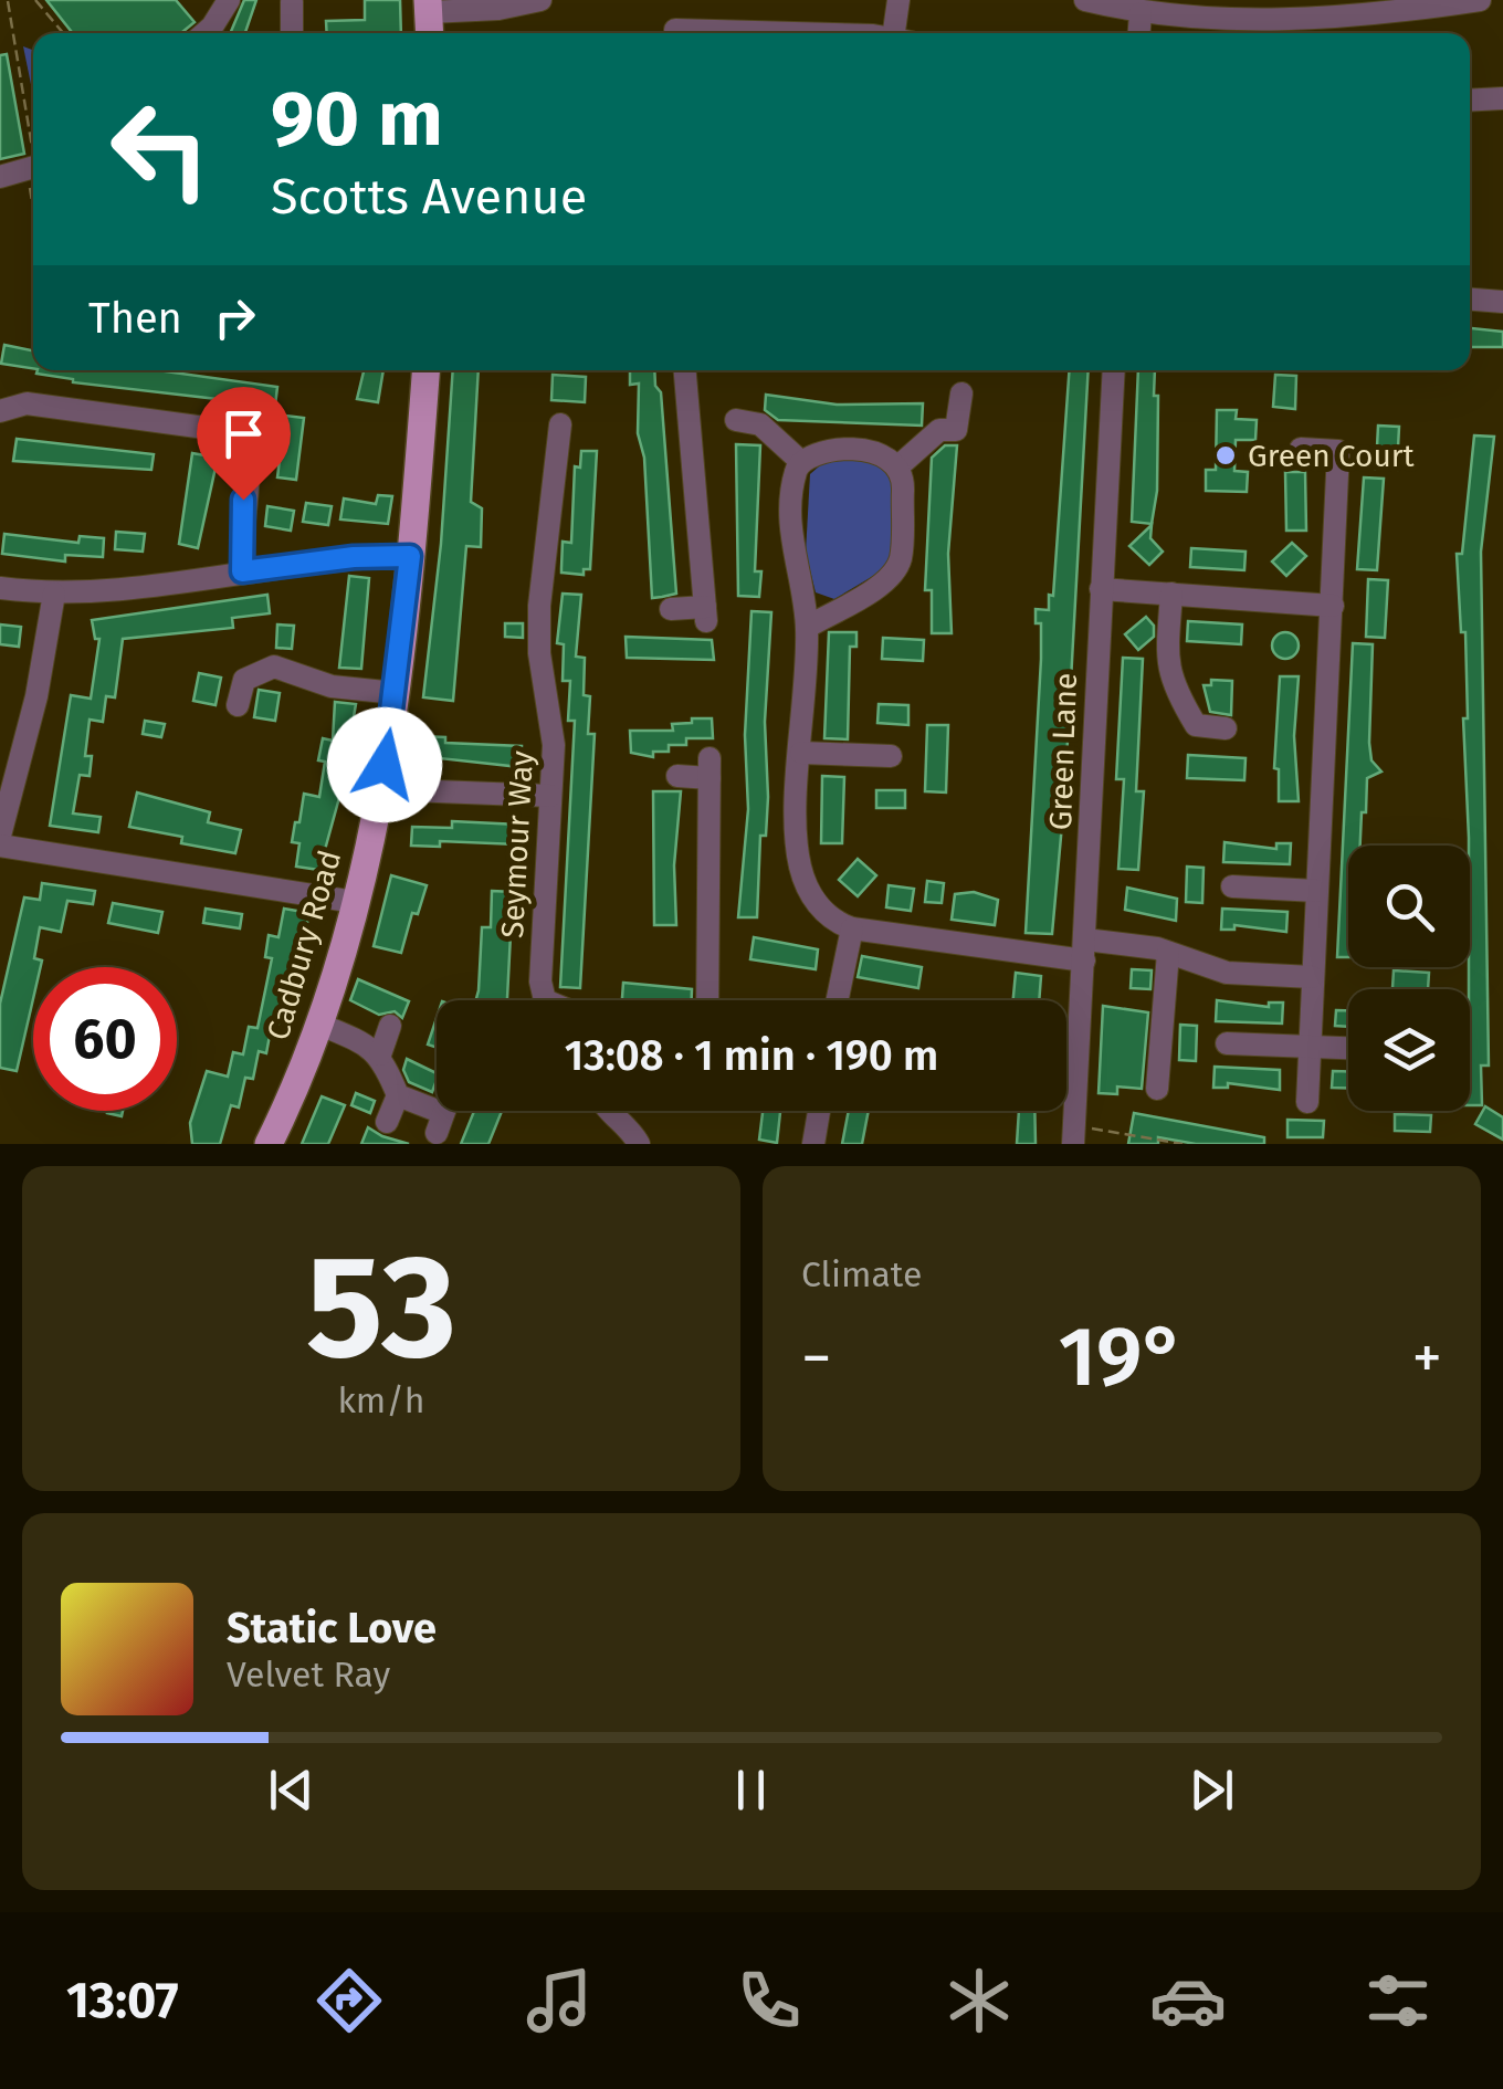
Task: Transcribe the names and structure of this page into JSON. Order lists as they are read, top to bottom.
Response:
{
  "streets": {
    "main road": ["Cadbury Road"],
    "street": ["Green Lane", "Seymour Way"]
  },
  "places": ["Green Court"],
  "page": {
    "turn": ["90 m", "Scotts Avenue"],
    "then": "Then",
    "limit": "60",
    "trip": "13:08 · 1 min · 190 m",
    "tile": [
      ["53", "km/h"],
      "Climate"
    ],
    "heat": ["−", "19°", "+"],
    "song": ["Static Love", "Velvet Ray"],
    "tabs": "13:07"
  }
}
